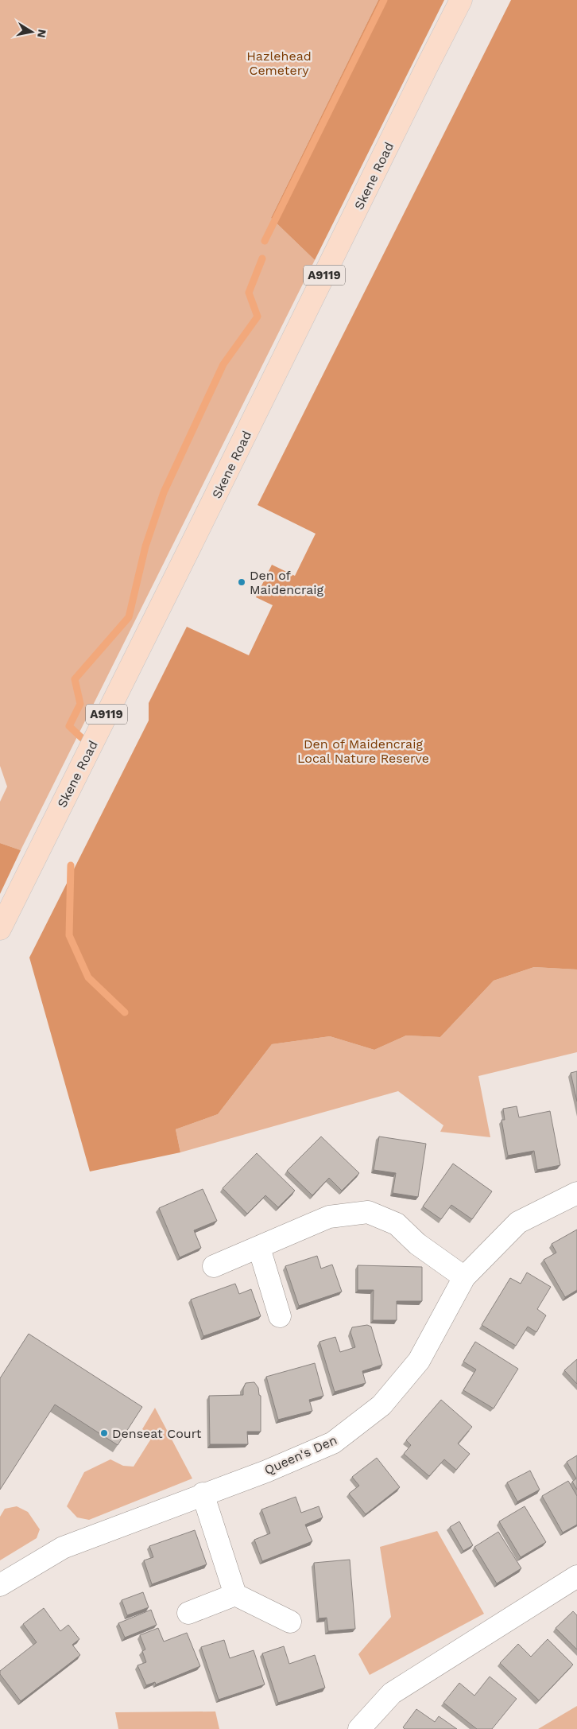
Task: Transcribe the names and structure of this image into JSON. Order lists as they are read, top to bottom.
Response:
{
  "streets": {
    "main road": ["Skene Road", "A9119"],
    "street": ["Queen's Den"]
  },
  "parks": ["Hazlehead Cemetery", "Den of Maidencraig Local Nature Reserve"],
  "places": ["Den of Maidencraig", "Denseat Court"],
  "north": "right"
}
